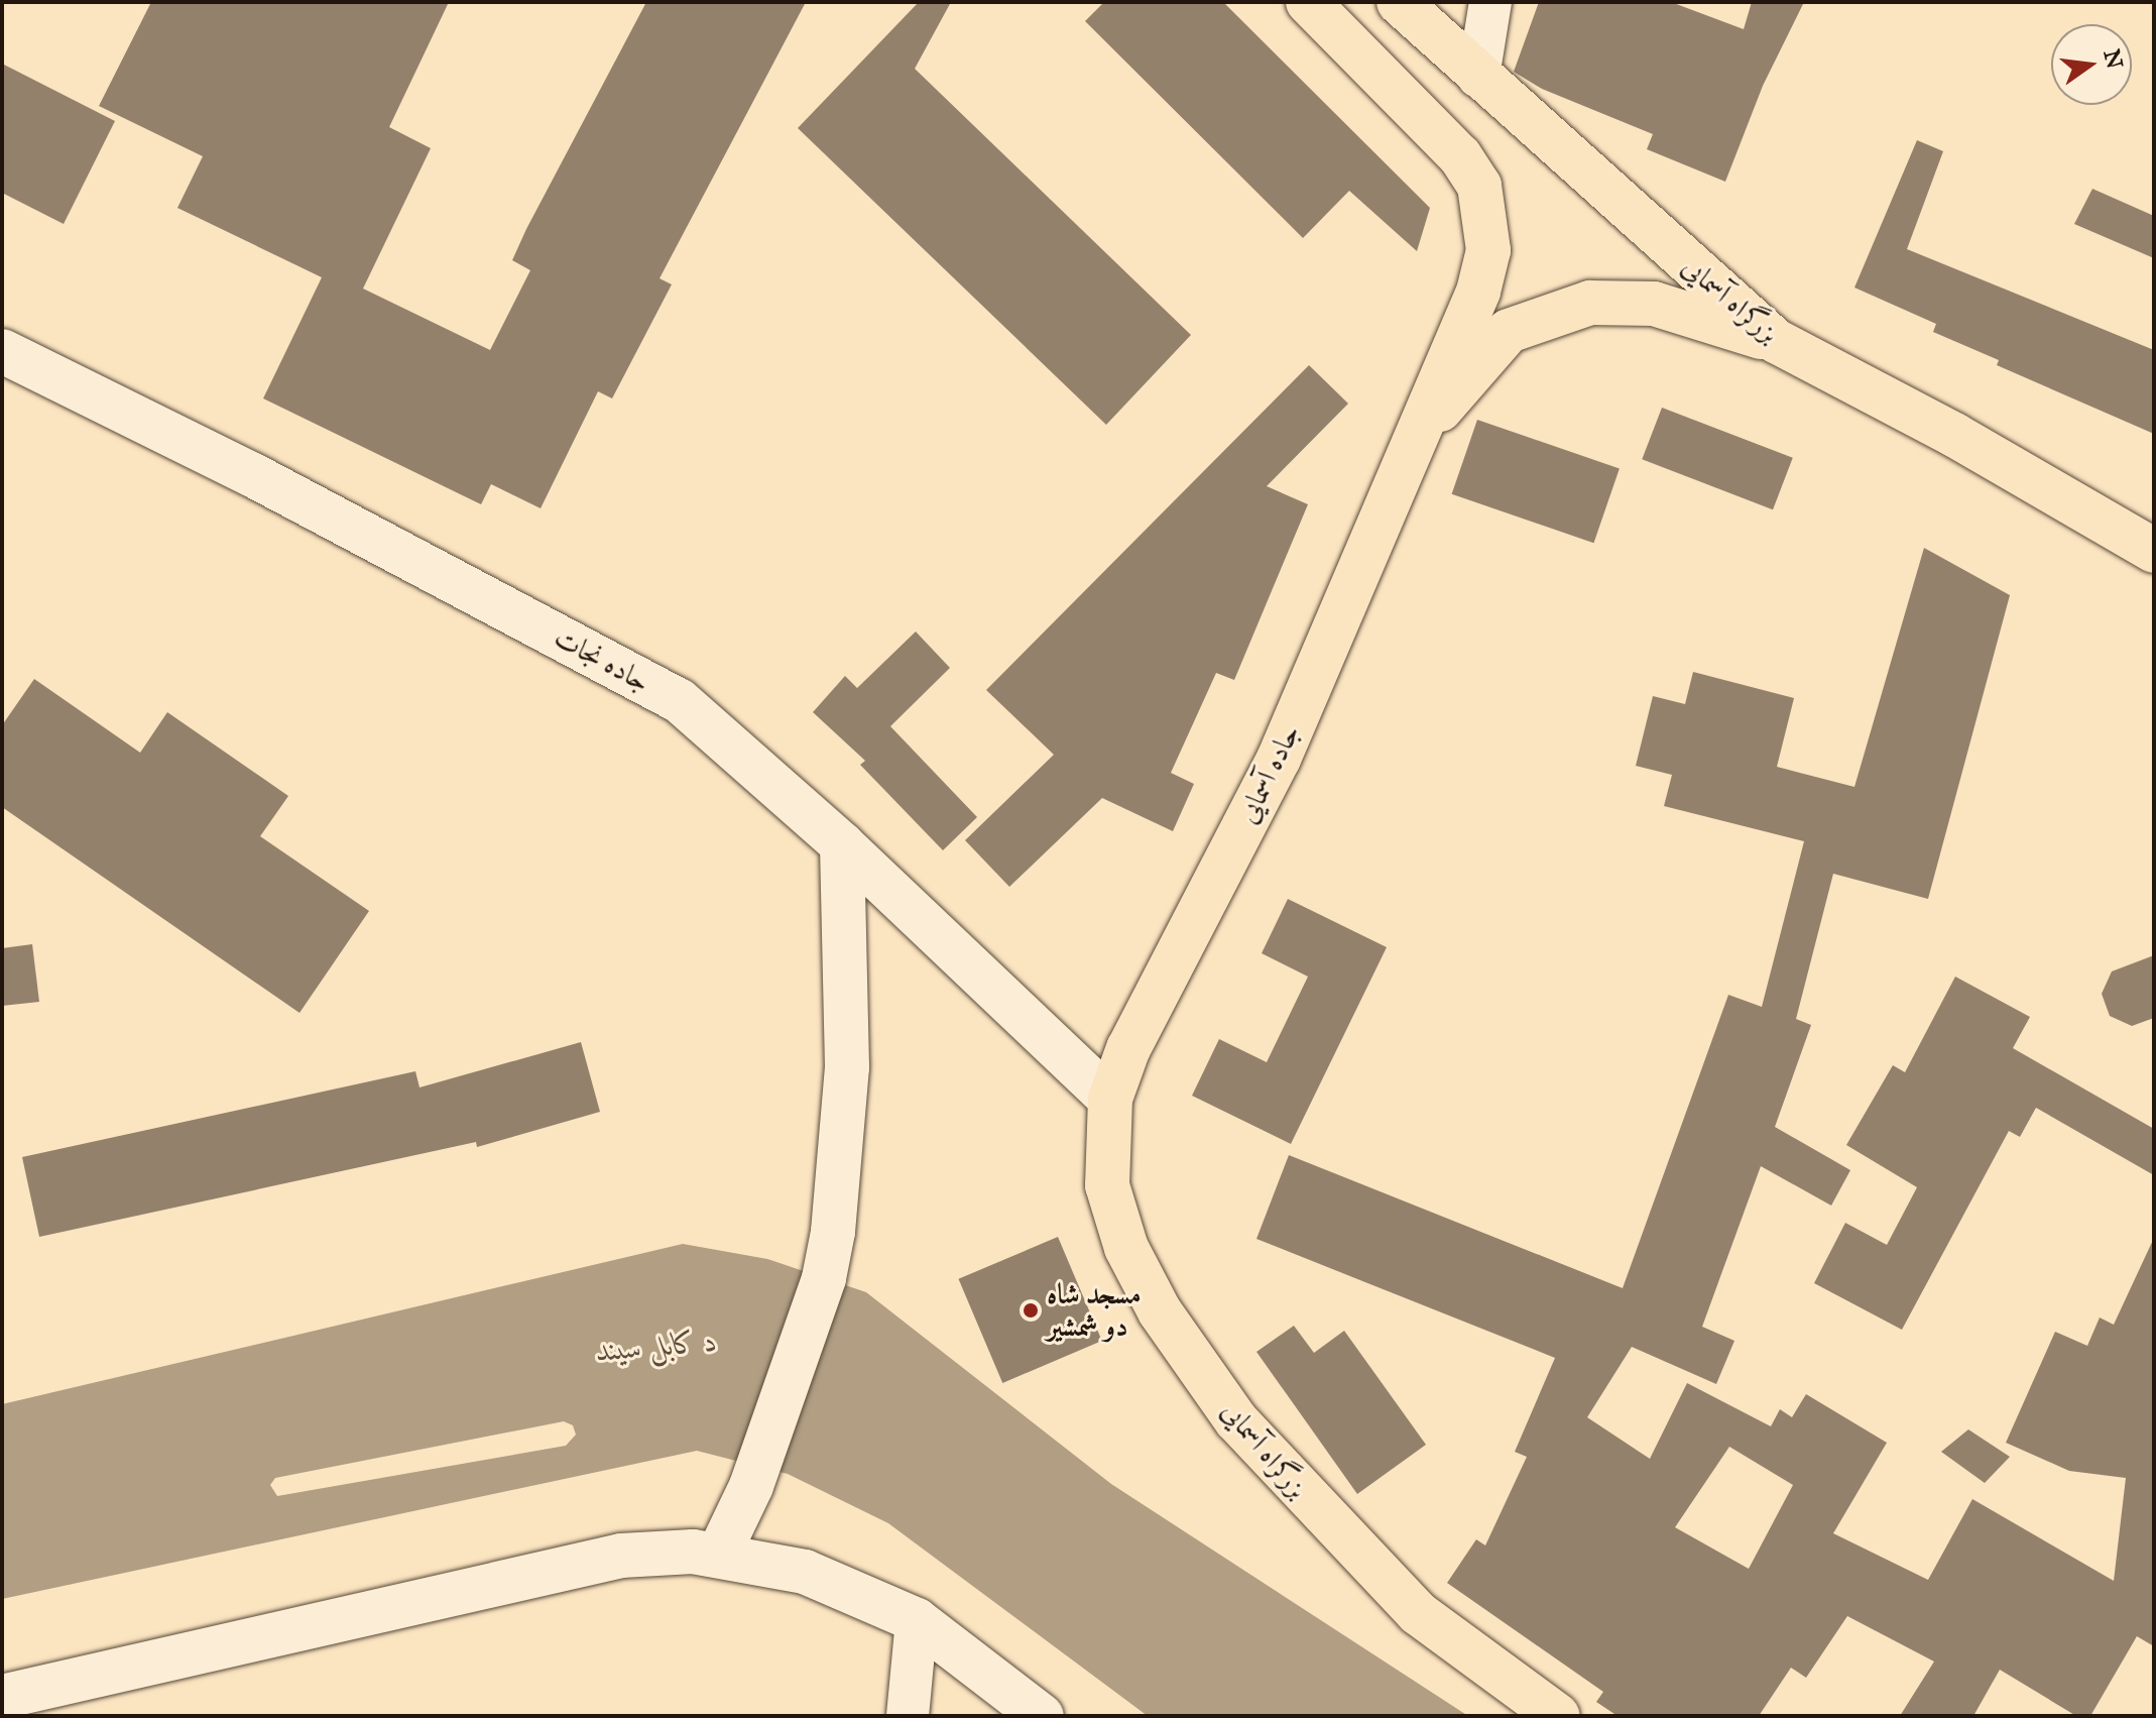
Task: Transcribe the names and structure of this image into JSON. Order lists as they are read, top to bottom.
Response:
{
  "streets": {
    "highway": ["بزرگراه آسمایی", "جاده آسمایی"],
    "main road": ["جاده نجات"]
  },
  "crossings": [
    ["بزرگراه آسمایی", "جاده نجات"],
    ["بزرگراه آسمایی", "جاده آسمایی"],
    ["جاده نجات", "جاده آسمایی"]
  ],
  "water": ["د کابل سيند"],
  "places": ["مسجد شاه دو شمشیر"],
  "north": "right"
}
